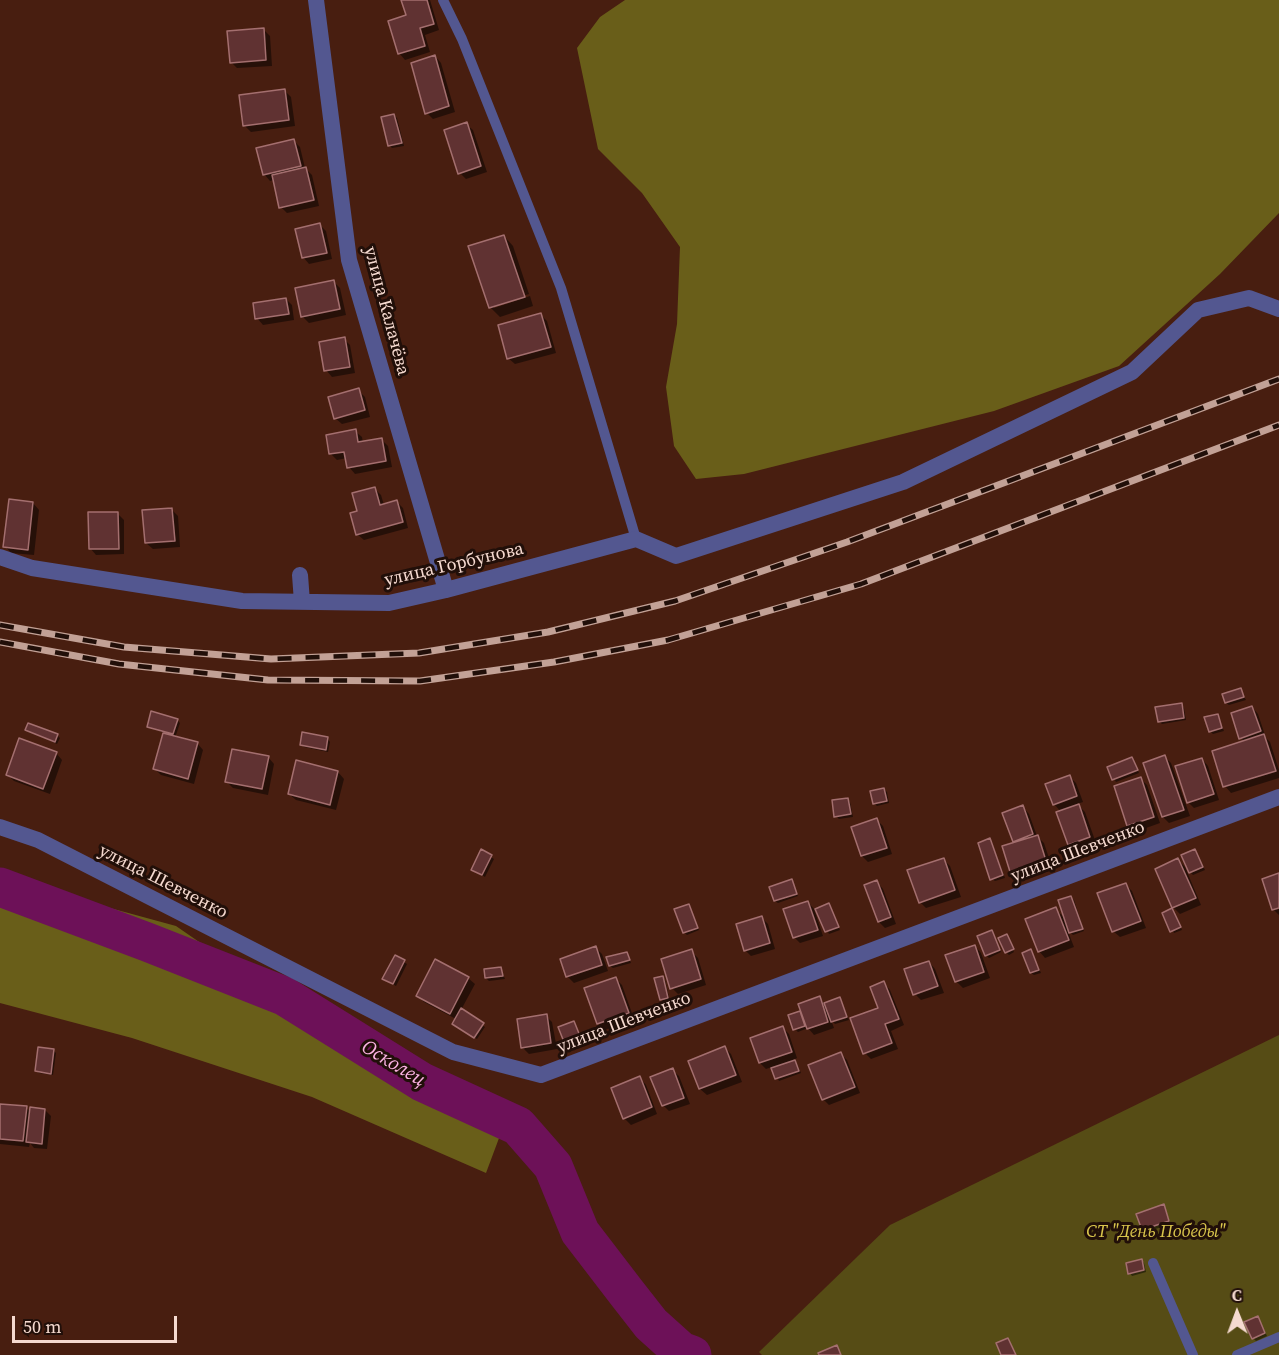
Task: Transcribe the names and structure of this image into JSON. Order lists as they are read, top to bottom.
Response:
{
  "streets": {
    "street": ["улица Калачёва", "улица Горбунова", "улица Шевченко"]
  },
  "crossings": [
    ["улица Калачёва", "улица Горбунова"]
  ],
  "water": ["Осколец"],
  "parks": ["СТ \"День Победы\""],
  "scale_bar": "50 m",
  "north": "top"
}
